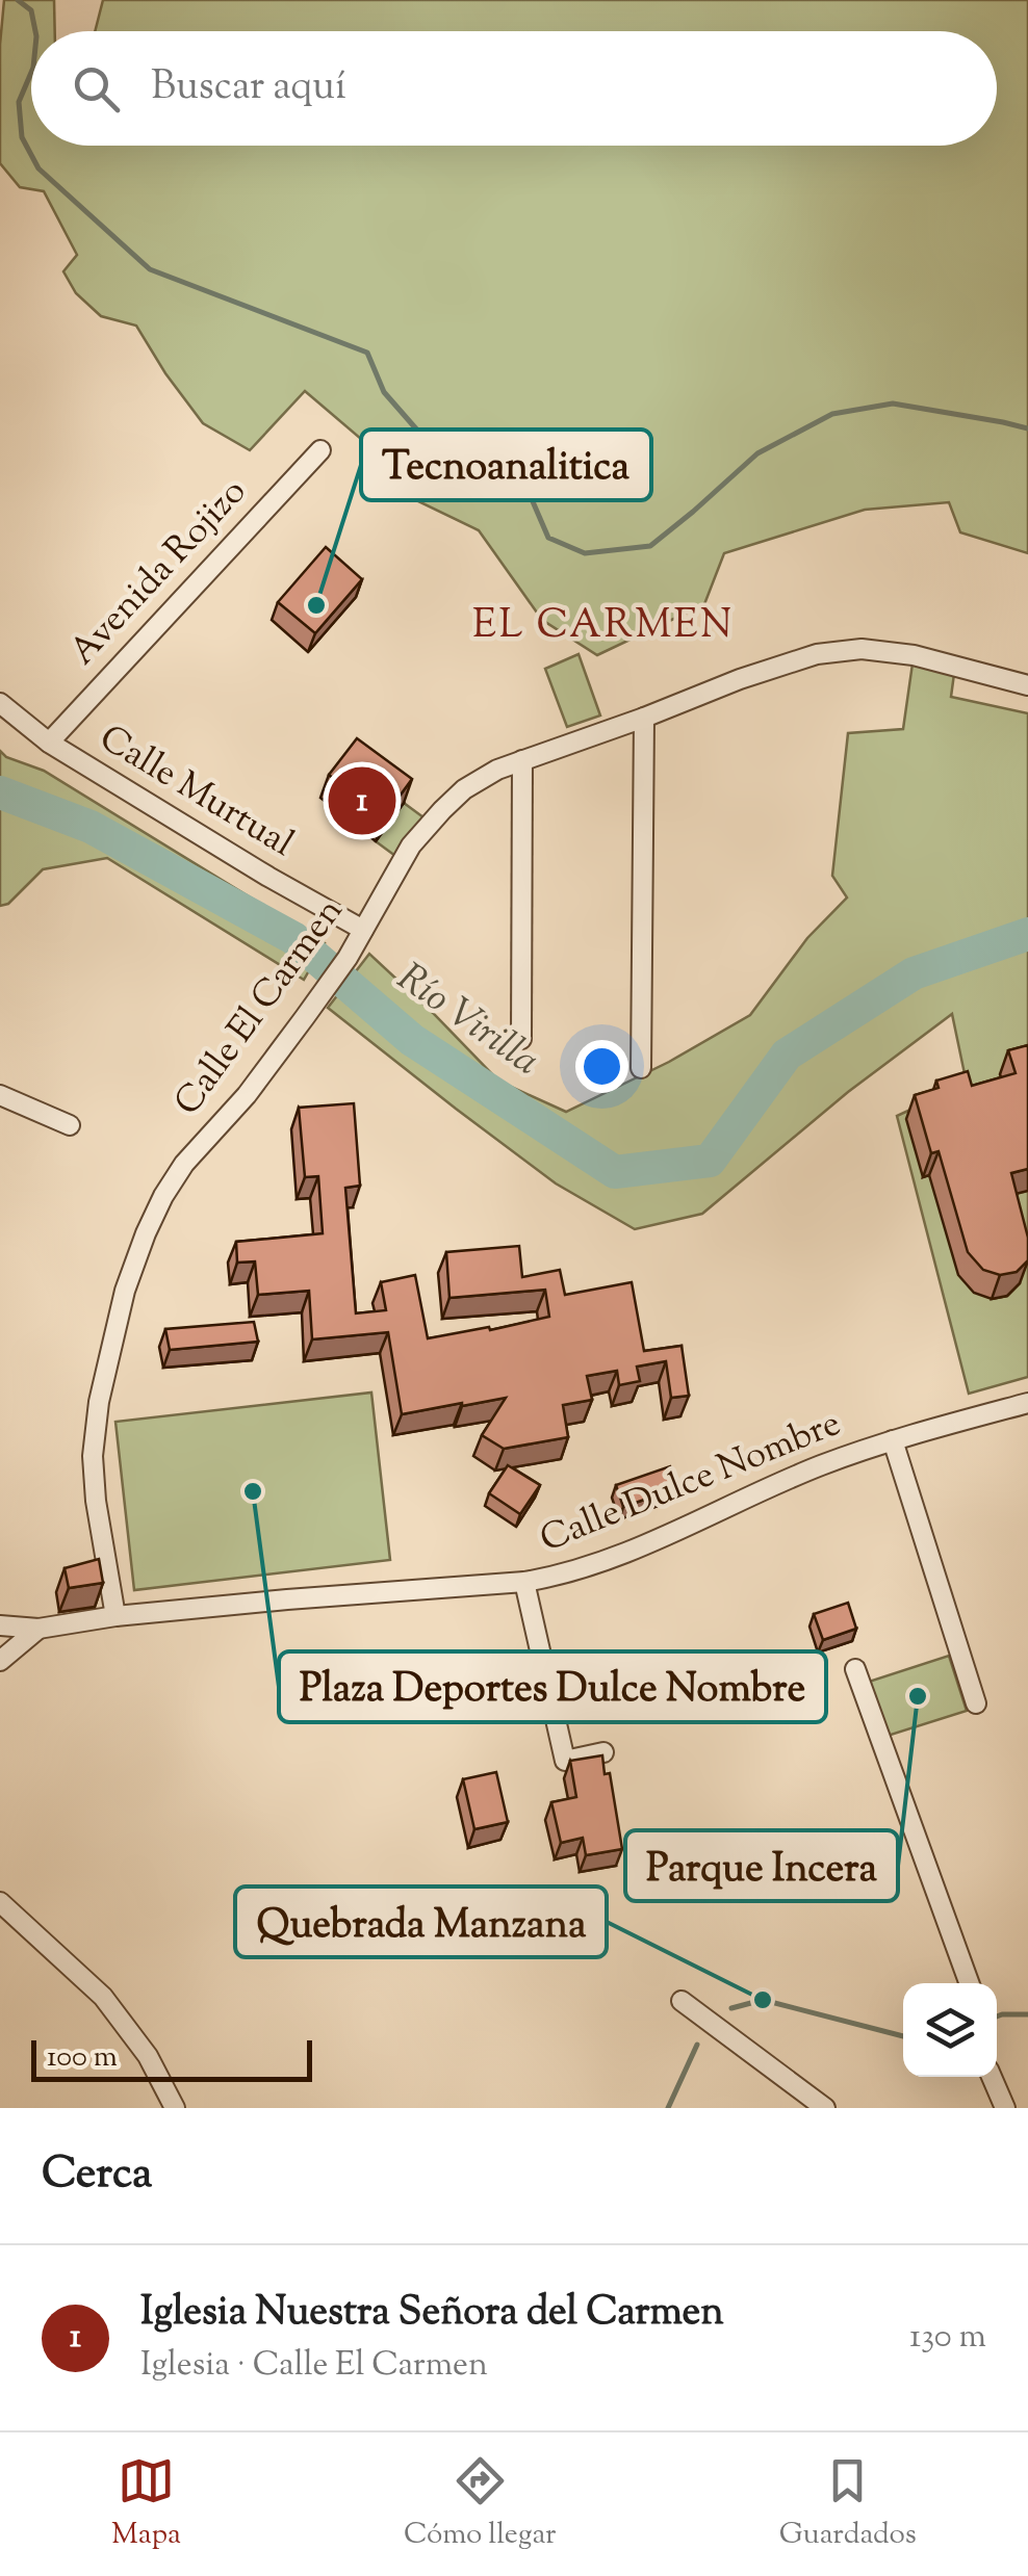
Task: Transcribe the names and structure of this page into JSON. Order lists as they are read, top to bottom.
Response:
{
  "streets": {
    "street": [
      "Avenida Rojizo",
      "Calle Murtual",
      "Calle El Carmen",
      "Calle Dulce Nombre"
    ]
  },
  "crossings": [
    ["Avenida Rojizo", "Calle Murtual"],
    ["Calle Murtual", "Calle El Carmen"],
    ["Calle El Carmen", "Calle Dulce Nombre"]
  ],
  "districts": ["EL CARMEN"],
  "water": ["Río Virilla"],
  "places": [
    "Tecnoanalitica",
    "Plaza Deportes Dulce Nombre",
    "Parque Incera",
    "Quebrada Manzana"
  ],
  "scale_bar": "100 m",
  "page": {
    "search": "Buscar aquí",
    "pins": "1",
    "scale": "100 m",
    "heading": "Cerca",
    "list": [
      {
        "mark": "1",
        "name": "Iglesia Nuestra Señora del Carmen",
        "note": "Iglesia · Calle El Carmen",
        "value": "130 m"
      }
    ],
    "nav": ["Mapa", "Cómo llegar", "Guardados"]
  }
}
